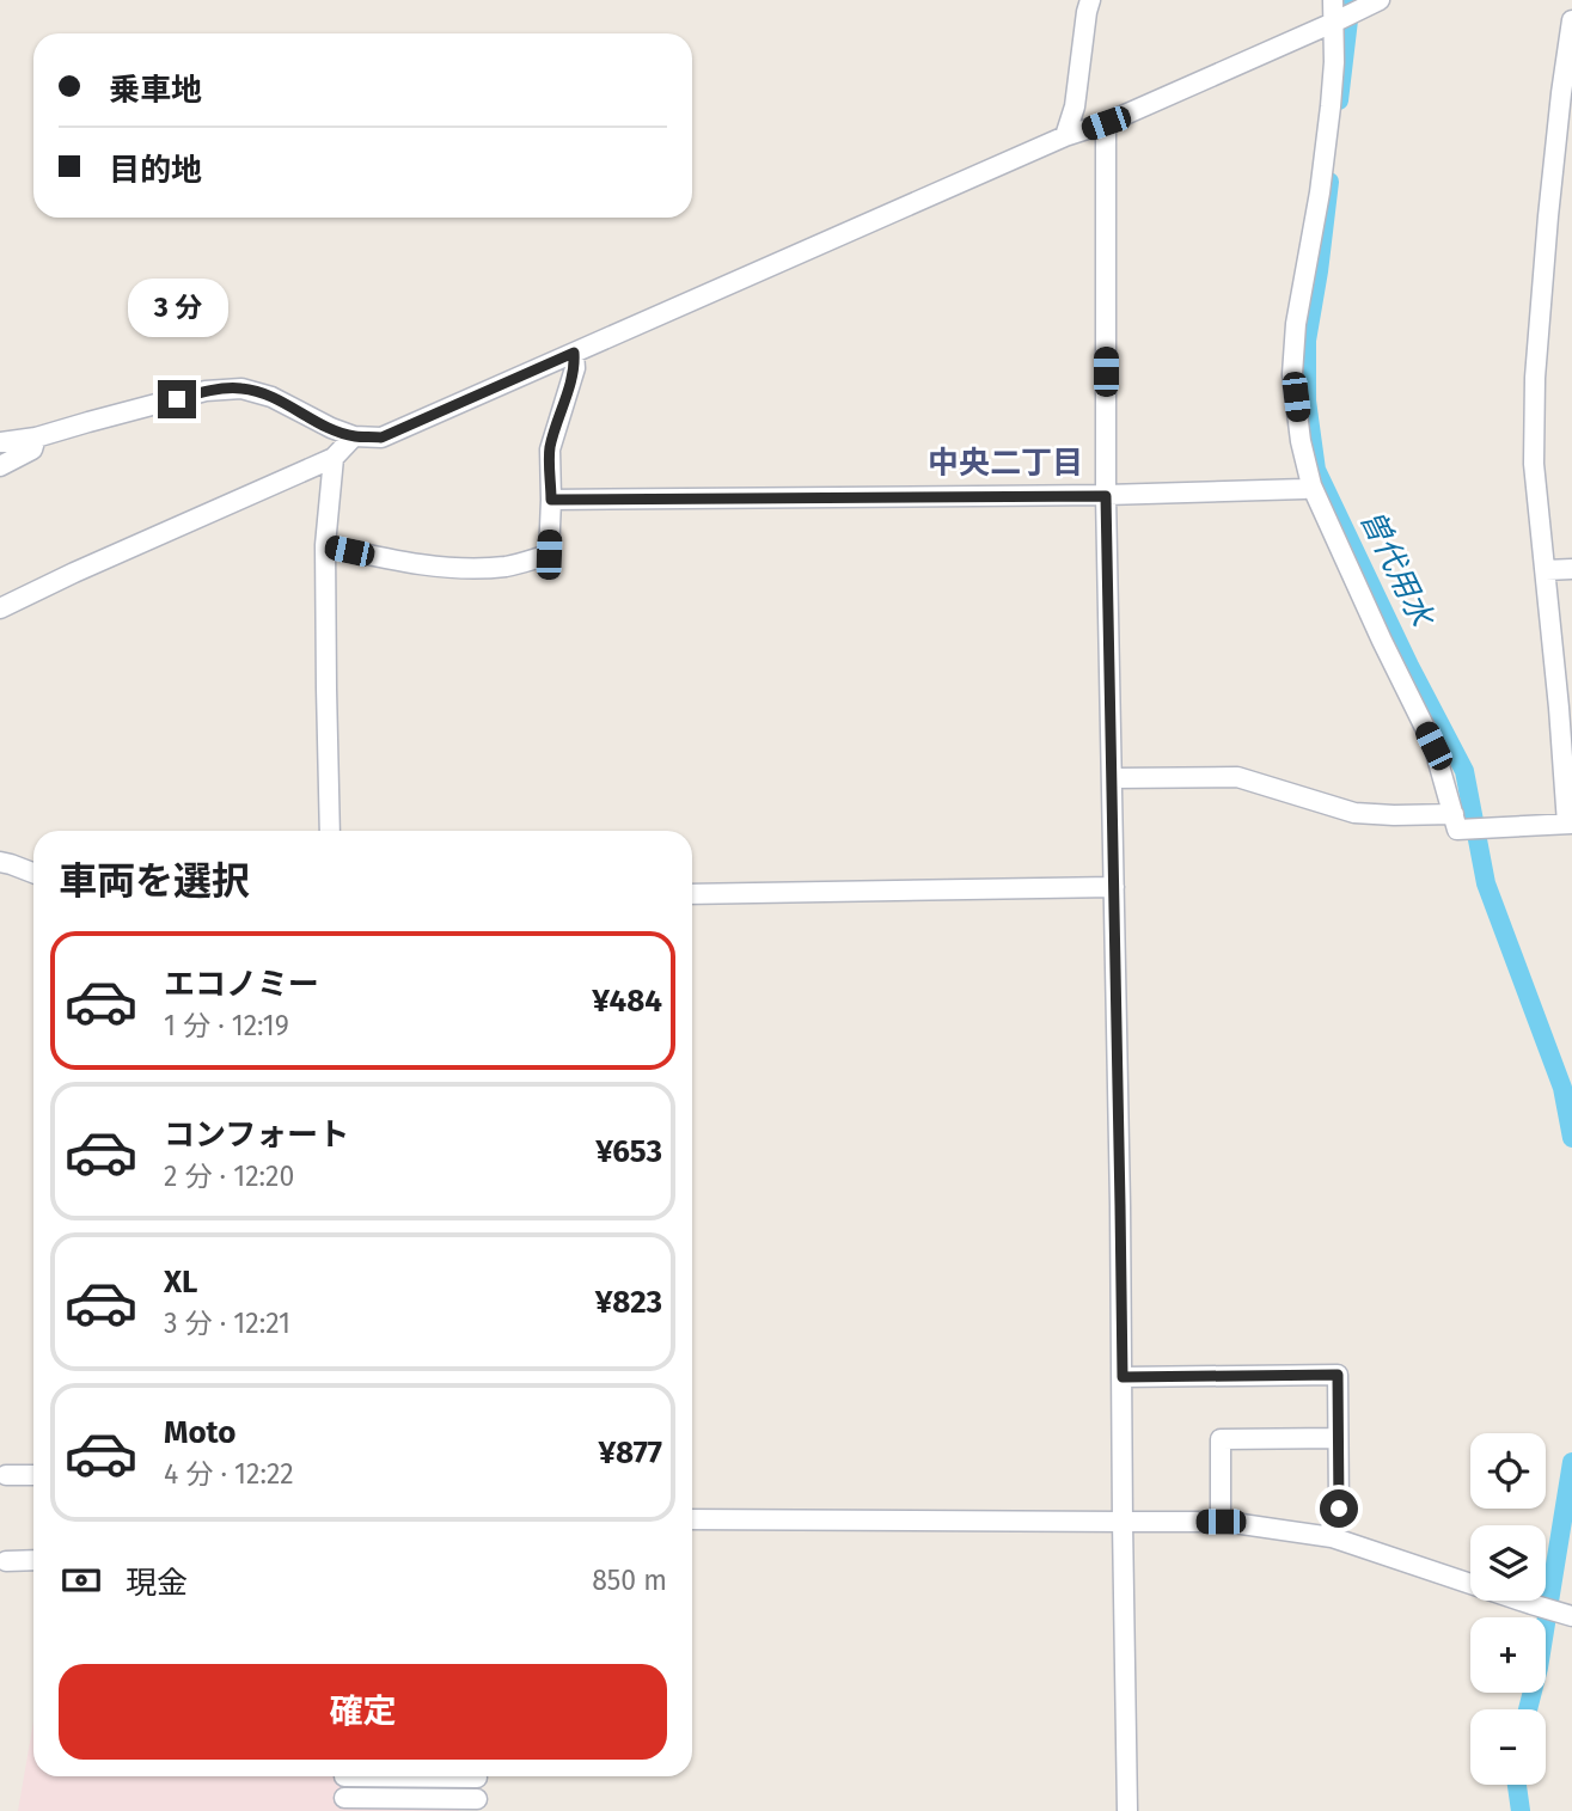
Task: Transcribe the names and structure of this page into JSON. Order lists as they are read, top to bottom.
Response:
{
  "districts": ["中央二丁目"],
  "water": ["曽代用水"],
  "page": {
    "banner": ["乗車地", "目的地"],
    "bubble": "3 分",
    "heading": "車両を選択",
    "list": [
      {
        "name": "エコノミー",
        "note": "1 分 · 12:19",
        "value": "¥484"
      },
      {
        "name": "コンフォート",
        "note": "2 分 · 12:20",
        "value": "¥653"
      },
      {
        "name": "XL",
        "note": "3 分 · 12:21",
        "value": "¥823"
      },
      {
        "name": "Moto",
        "note": "4 分 · 12:22",
        "value": "¥877"
      }
    ],
    "map_buttons": ["+", "−"],
    "pay": ["現金", "850 m"],
    "buttons": "確定"
  }
}
